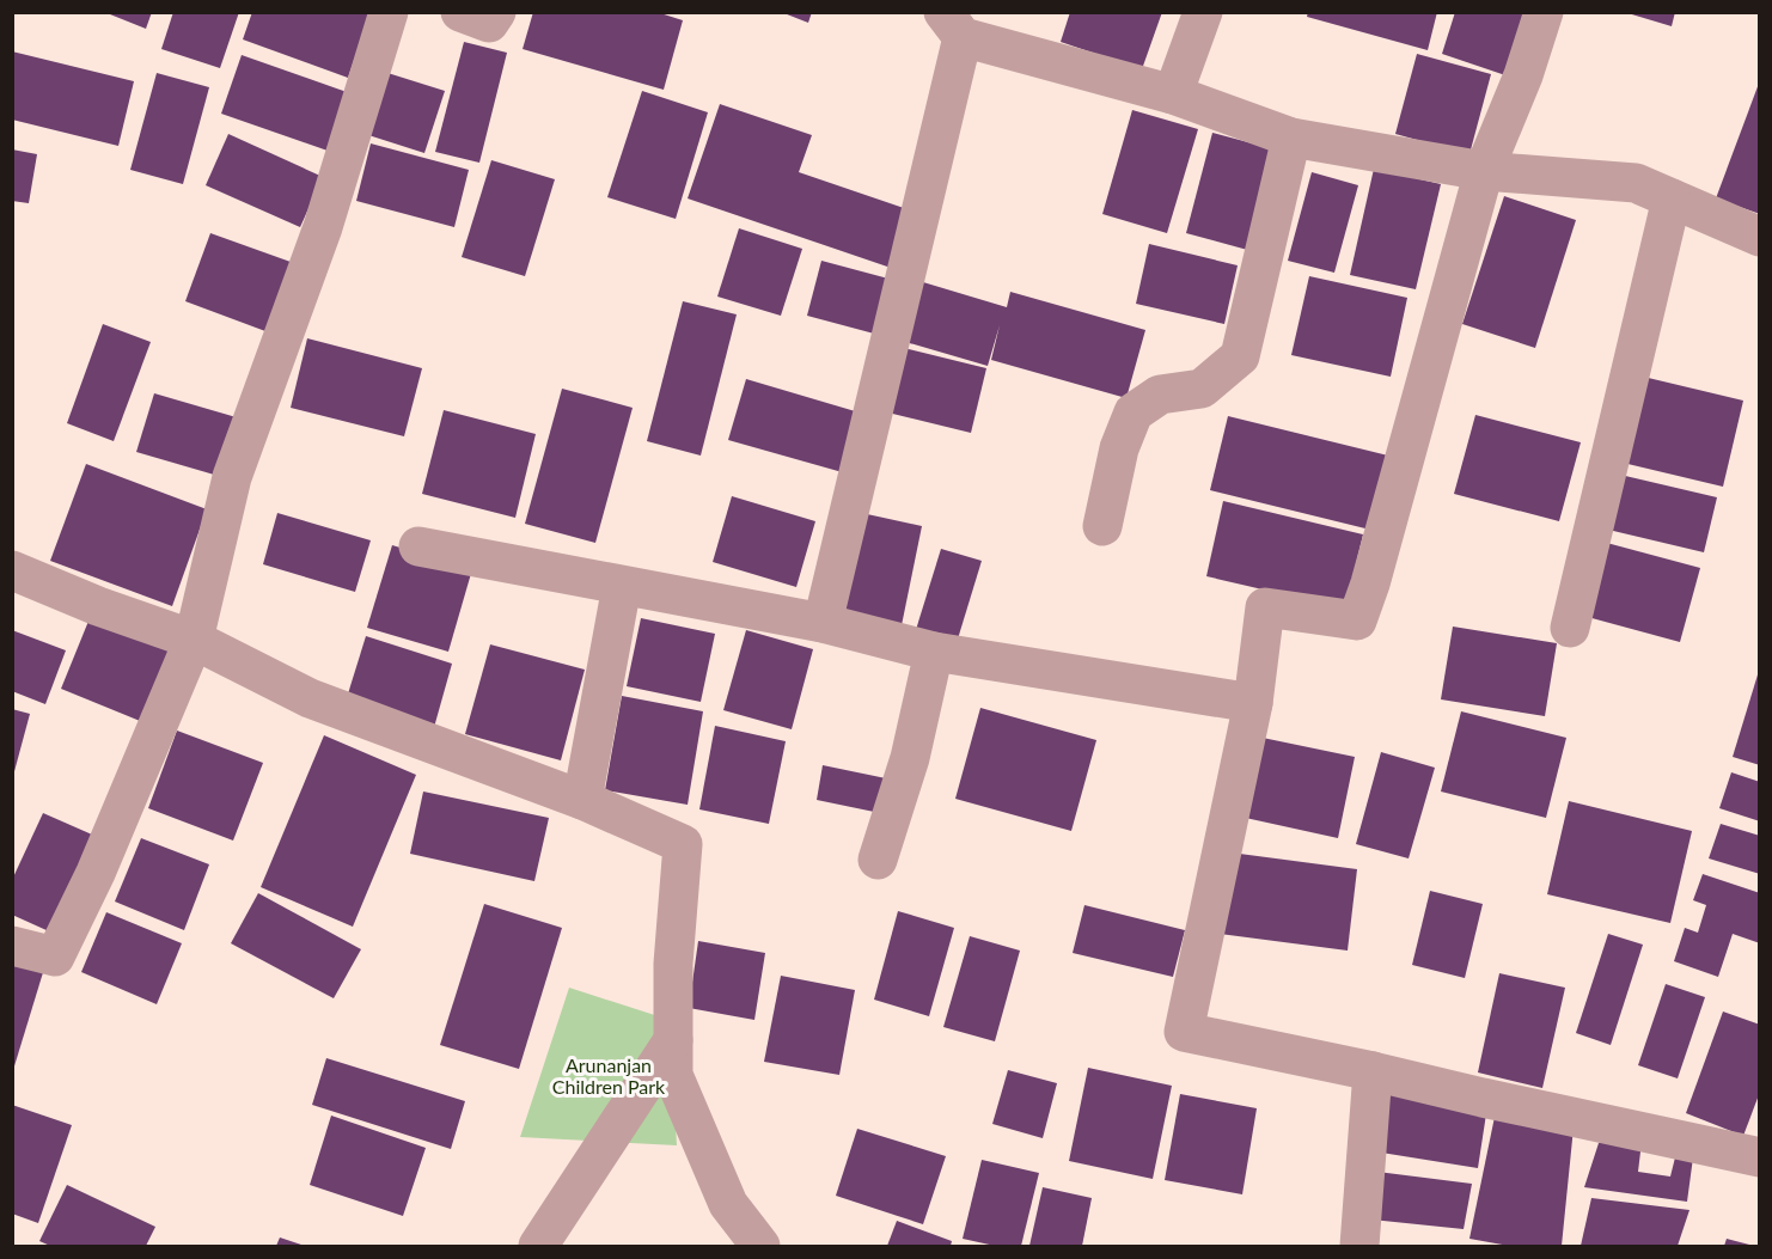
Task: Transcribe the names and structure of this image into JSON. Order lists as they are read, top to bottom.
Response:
{
  "parks": ["Arunanjan Children Park"]
}
